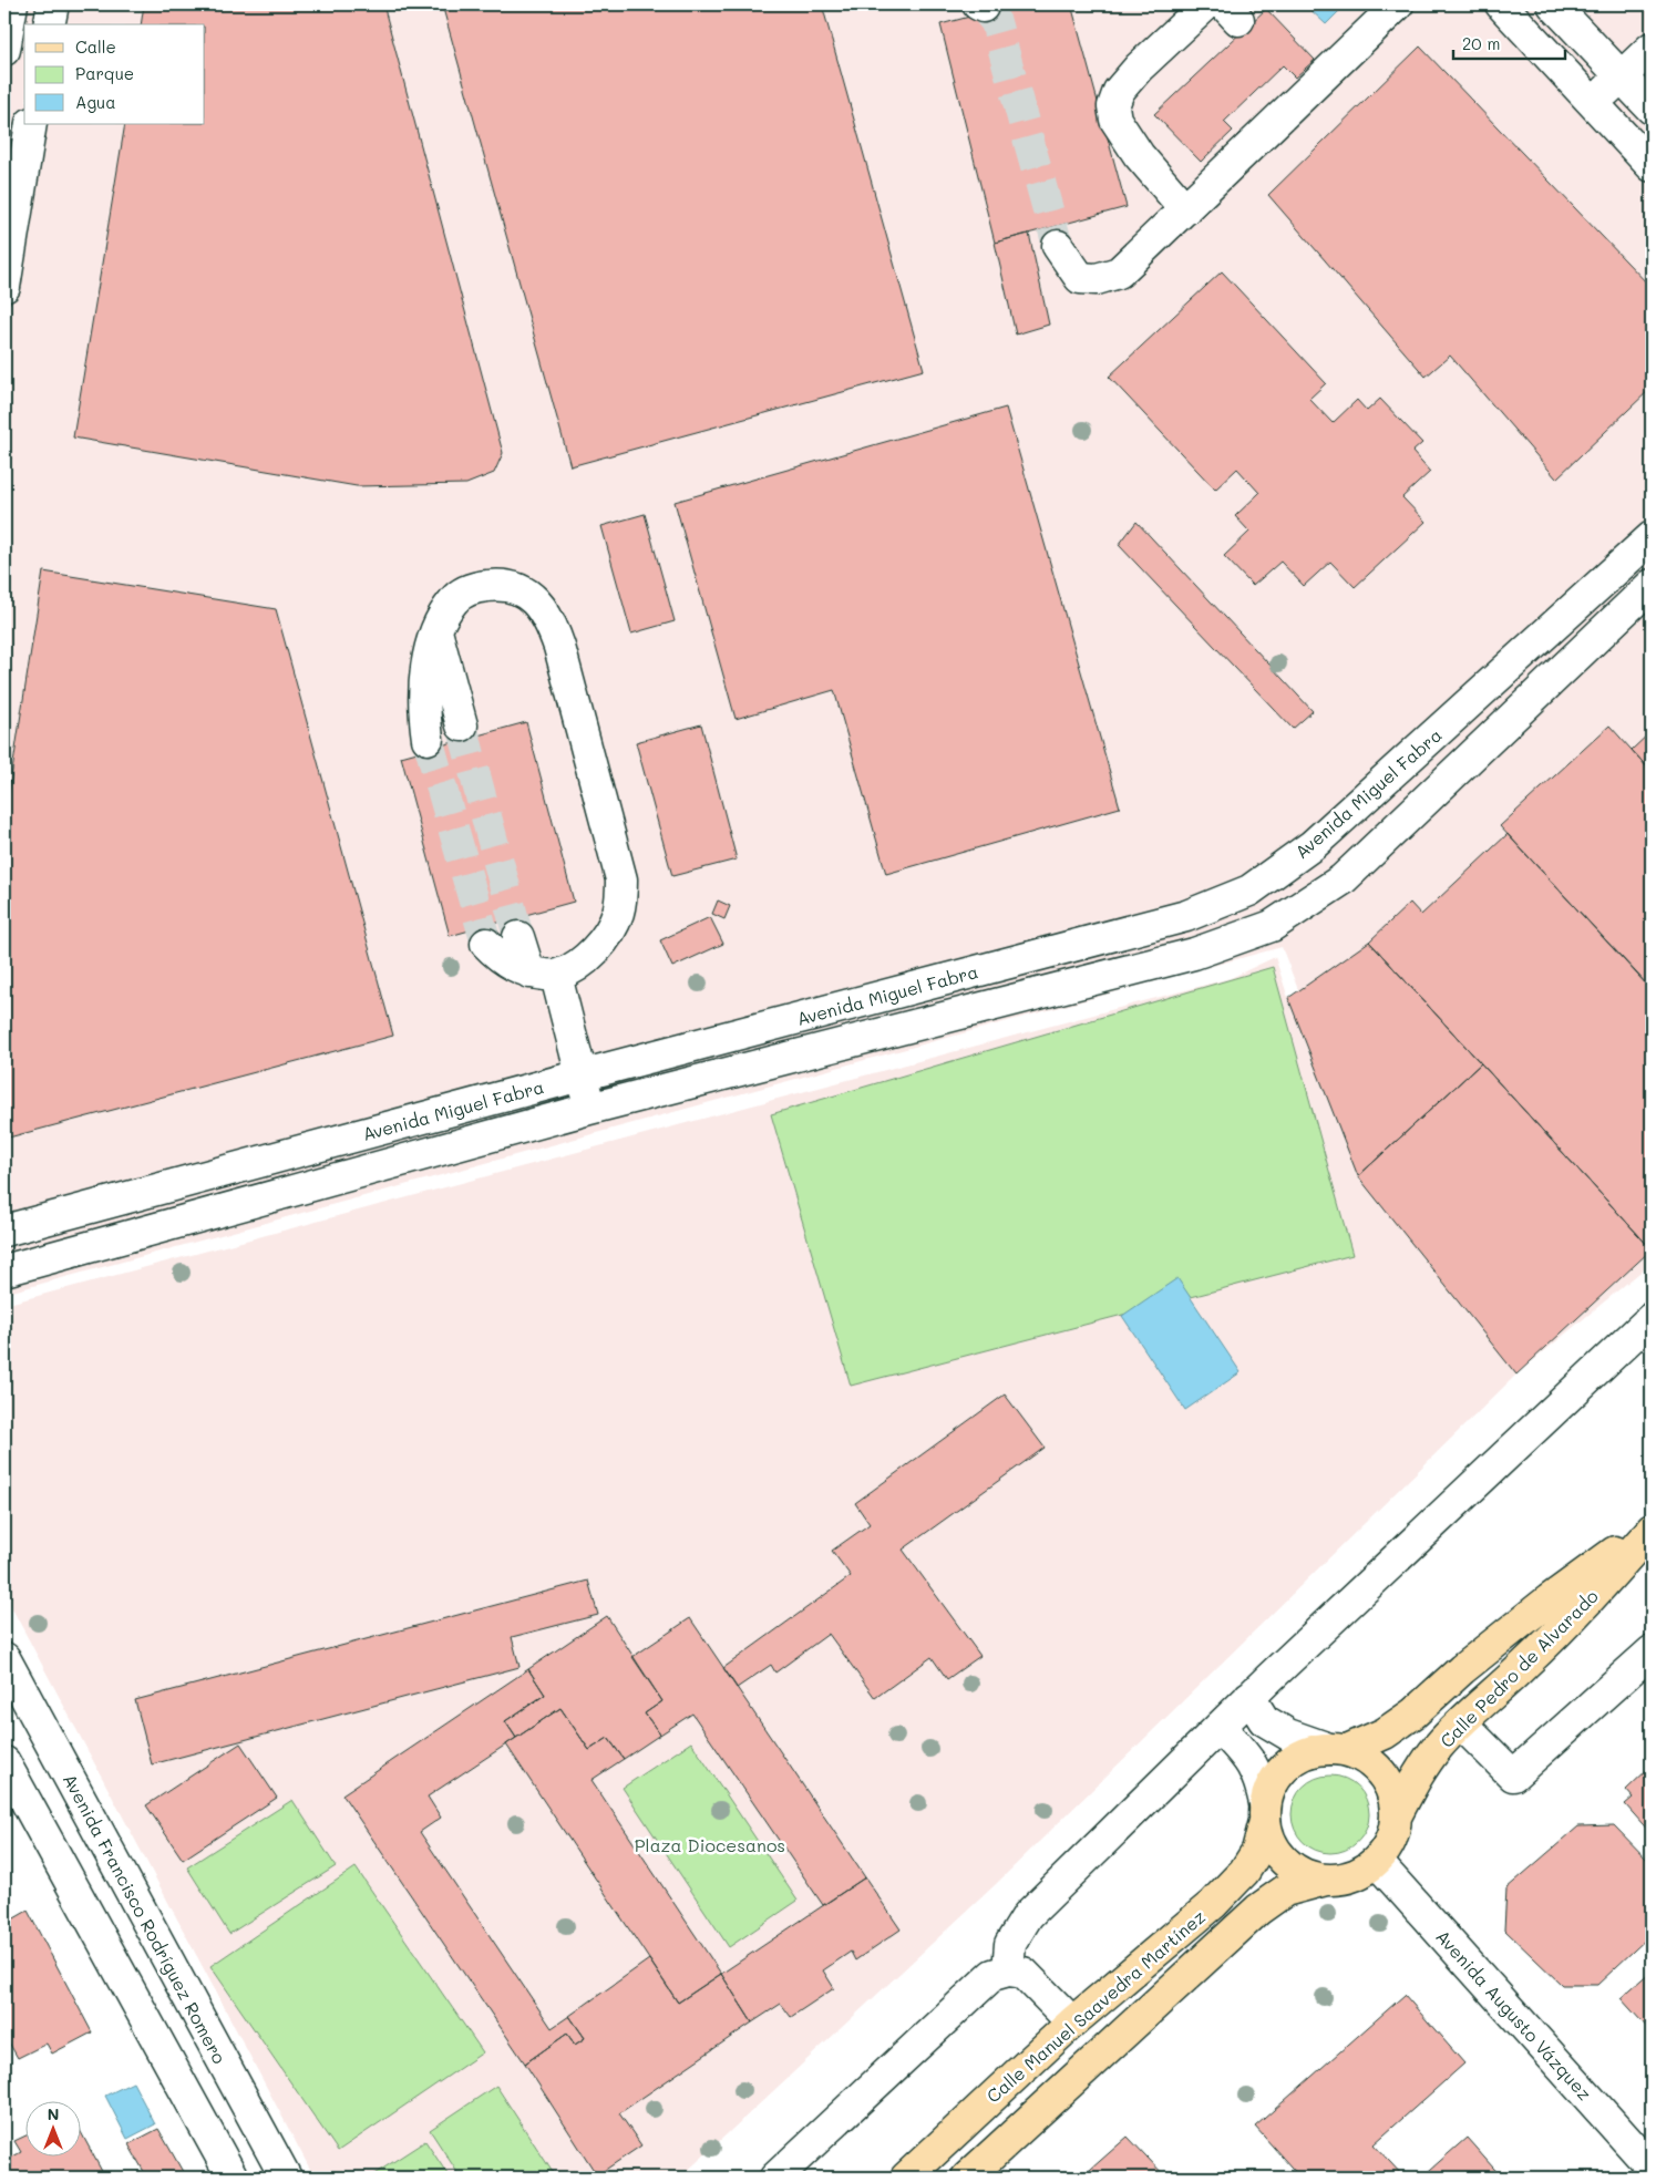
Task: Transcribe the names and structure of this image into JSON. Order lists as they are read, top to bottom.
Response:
{
  "streets": {
    "main road": ["Calle Pedro de Alvarado", "Calle Manuel Saavedra Martínez"],
    "street": ["Avenida Miguel Fabra", "Avenida Francisco Rodríguez Romero", "Avenida Augusto Vázquez"]
  },
  "crossings": [
    ["Calle Pedro de Alvarado", "Calle Manuel Saavedra Martínez"],
    ["Calle Pedro de Alvarado", "Avenida Augusto Vázquez"],
    ["Calle Manuel Saavedra Martínez", "Avenida Augusto Vázquez"]
  ],
  "parks": ["Plaza Diocesanos"],
  "legend": ["Calle", "Parque", "Agua"],
  "scale_bar": "20 m",
  "north": "top"
}
